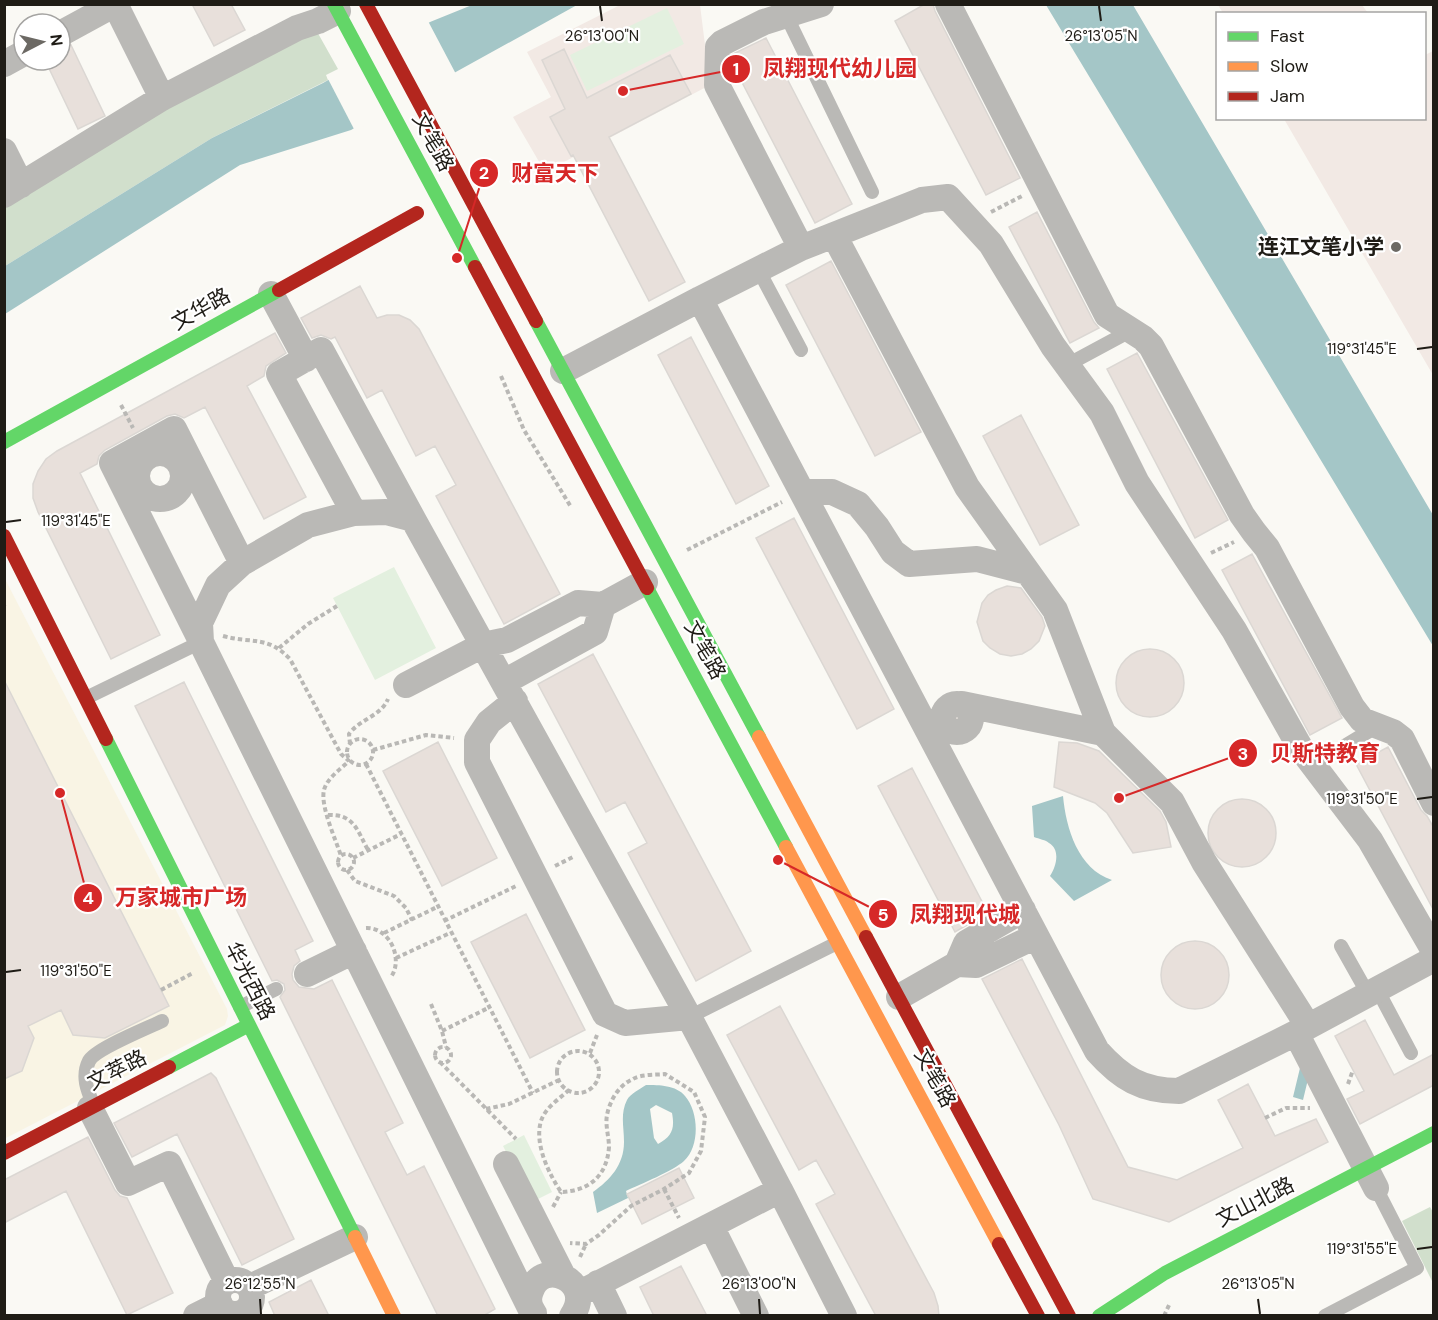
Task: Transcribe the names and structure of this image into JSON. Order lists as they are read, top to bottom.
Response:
{
  "streets": {
    "main road": [
      "文笔路",
      "文华路",
      "华光西路",
      "文萃路",
      "文山北路"
    ]
  },
  "crossings": [
    ["华光西路", "文萃路"]
  ],
  "places": [
    "凤翔现代幼儿园",
    "连江文笔小学",
    "财富天下",
    "万家城市广场",
    "贝斯特教育",
    "凤翔现代城"
  ],
  "legend": ["Fast", "Slow", "Jam"],
  "north": "right",
  "coordinates": [
    "26°13'00\"N",
    "26°13'05\"N",
    "119°31'45\"E",
    "119°31'50\"E",
    "119°31'55\"E",
    "26°12'55\"N"
  ]
}
